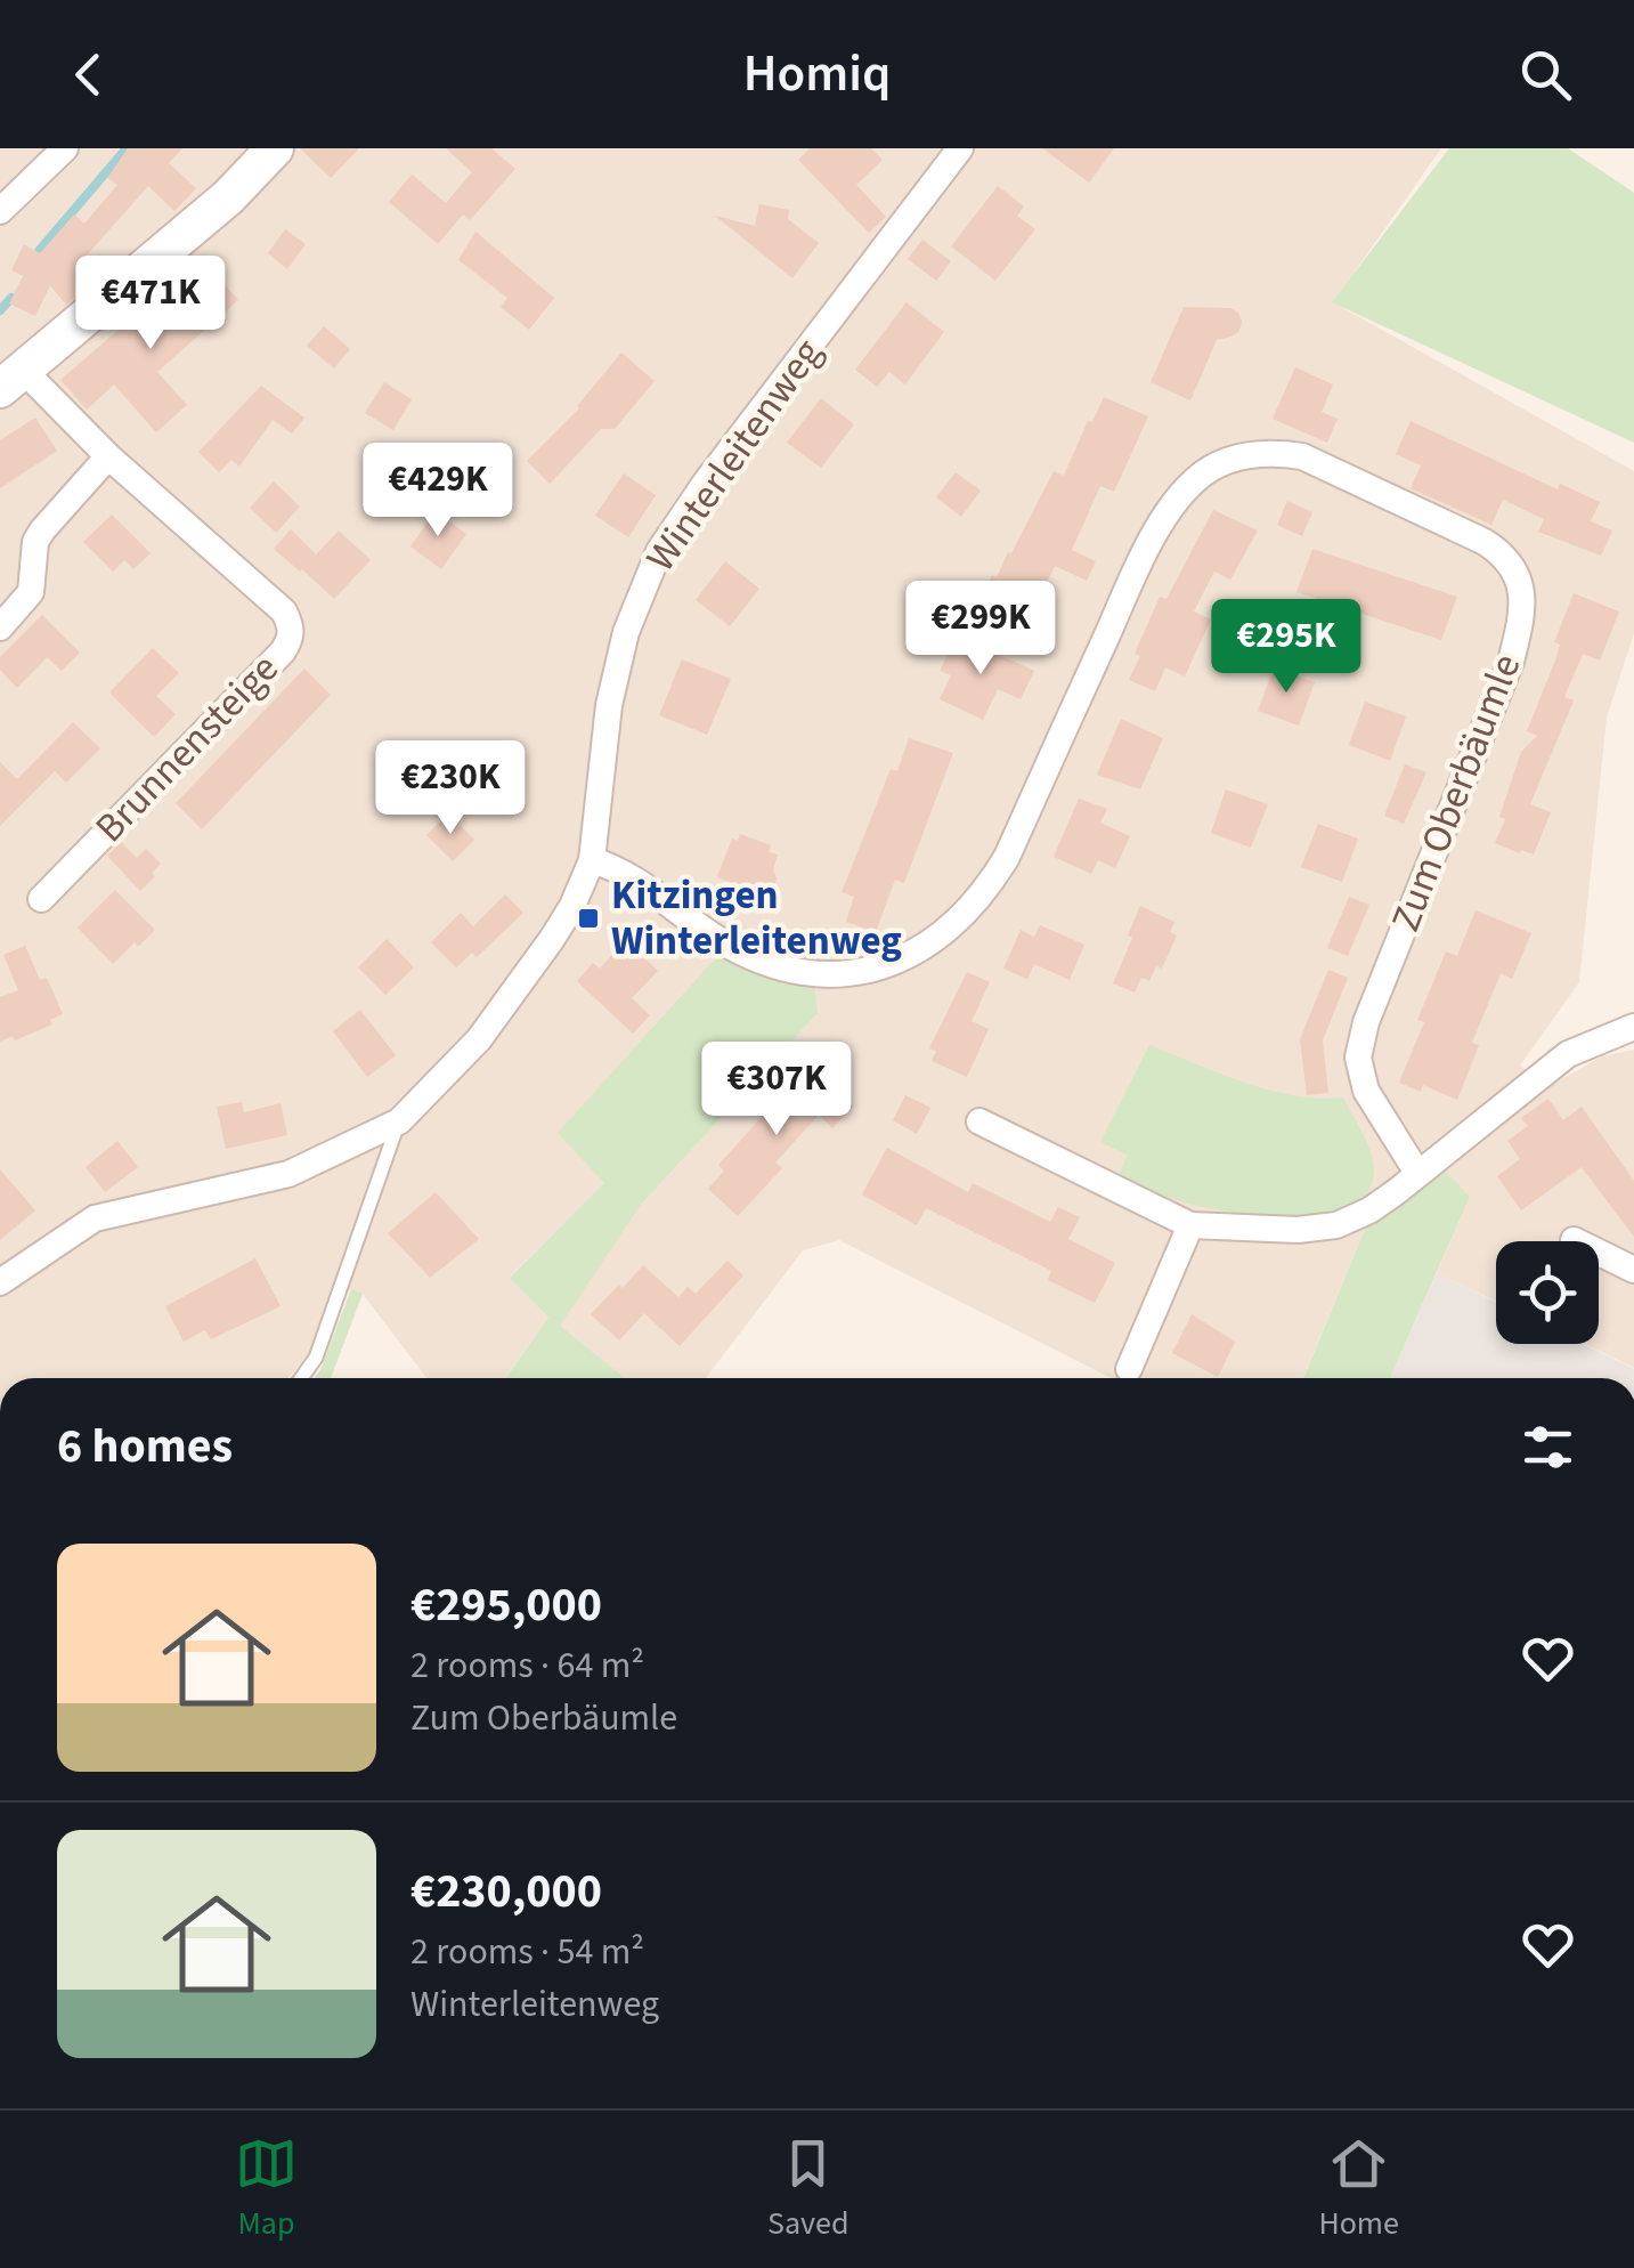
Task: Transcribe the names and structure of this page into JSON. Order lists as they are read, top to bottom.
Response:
{
  "streets": {
    "street": ["Winterleitenweg", "Brunnensteige", "Zum Oberbäumle"]
  },
  "crossings": [
    ["Winterleitenweg", "Zum Oberbäumle"]
  ],
  "places": {
    "transit": ["Kitzingen Winterleitenweg"]
  },
  "page": {
    "header": "Homiq",
    "price": [
      "€471K",
      "€429K",
      "€299K",
      "€295K",
      "€230K",
      "€307K"
    ],
    "heading": "6 homes",
    "list": [
      {
        "name": "€295,000",
        "note": "2 rooms · 64 m² · Zum Oberbäumle"
      },
      {
        "name": "€230,000",
        "note": "2 rooms · 54 m² · Winterleitenweg"
      }
    ],
    "tabs": ["Map", "Saved", "Home"]
  }
}
